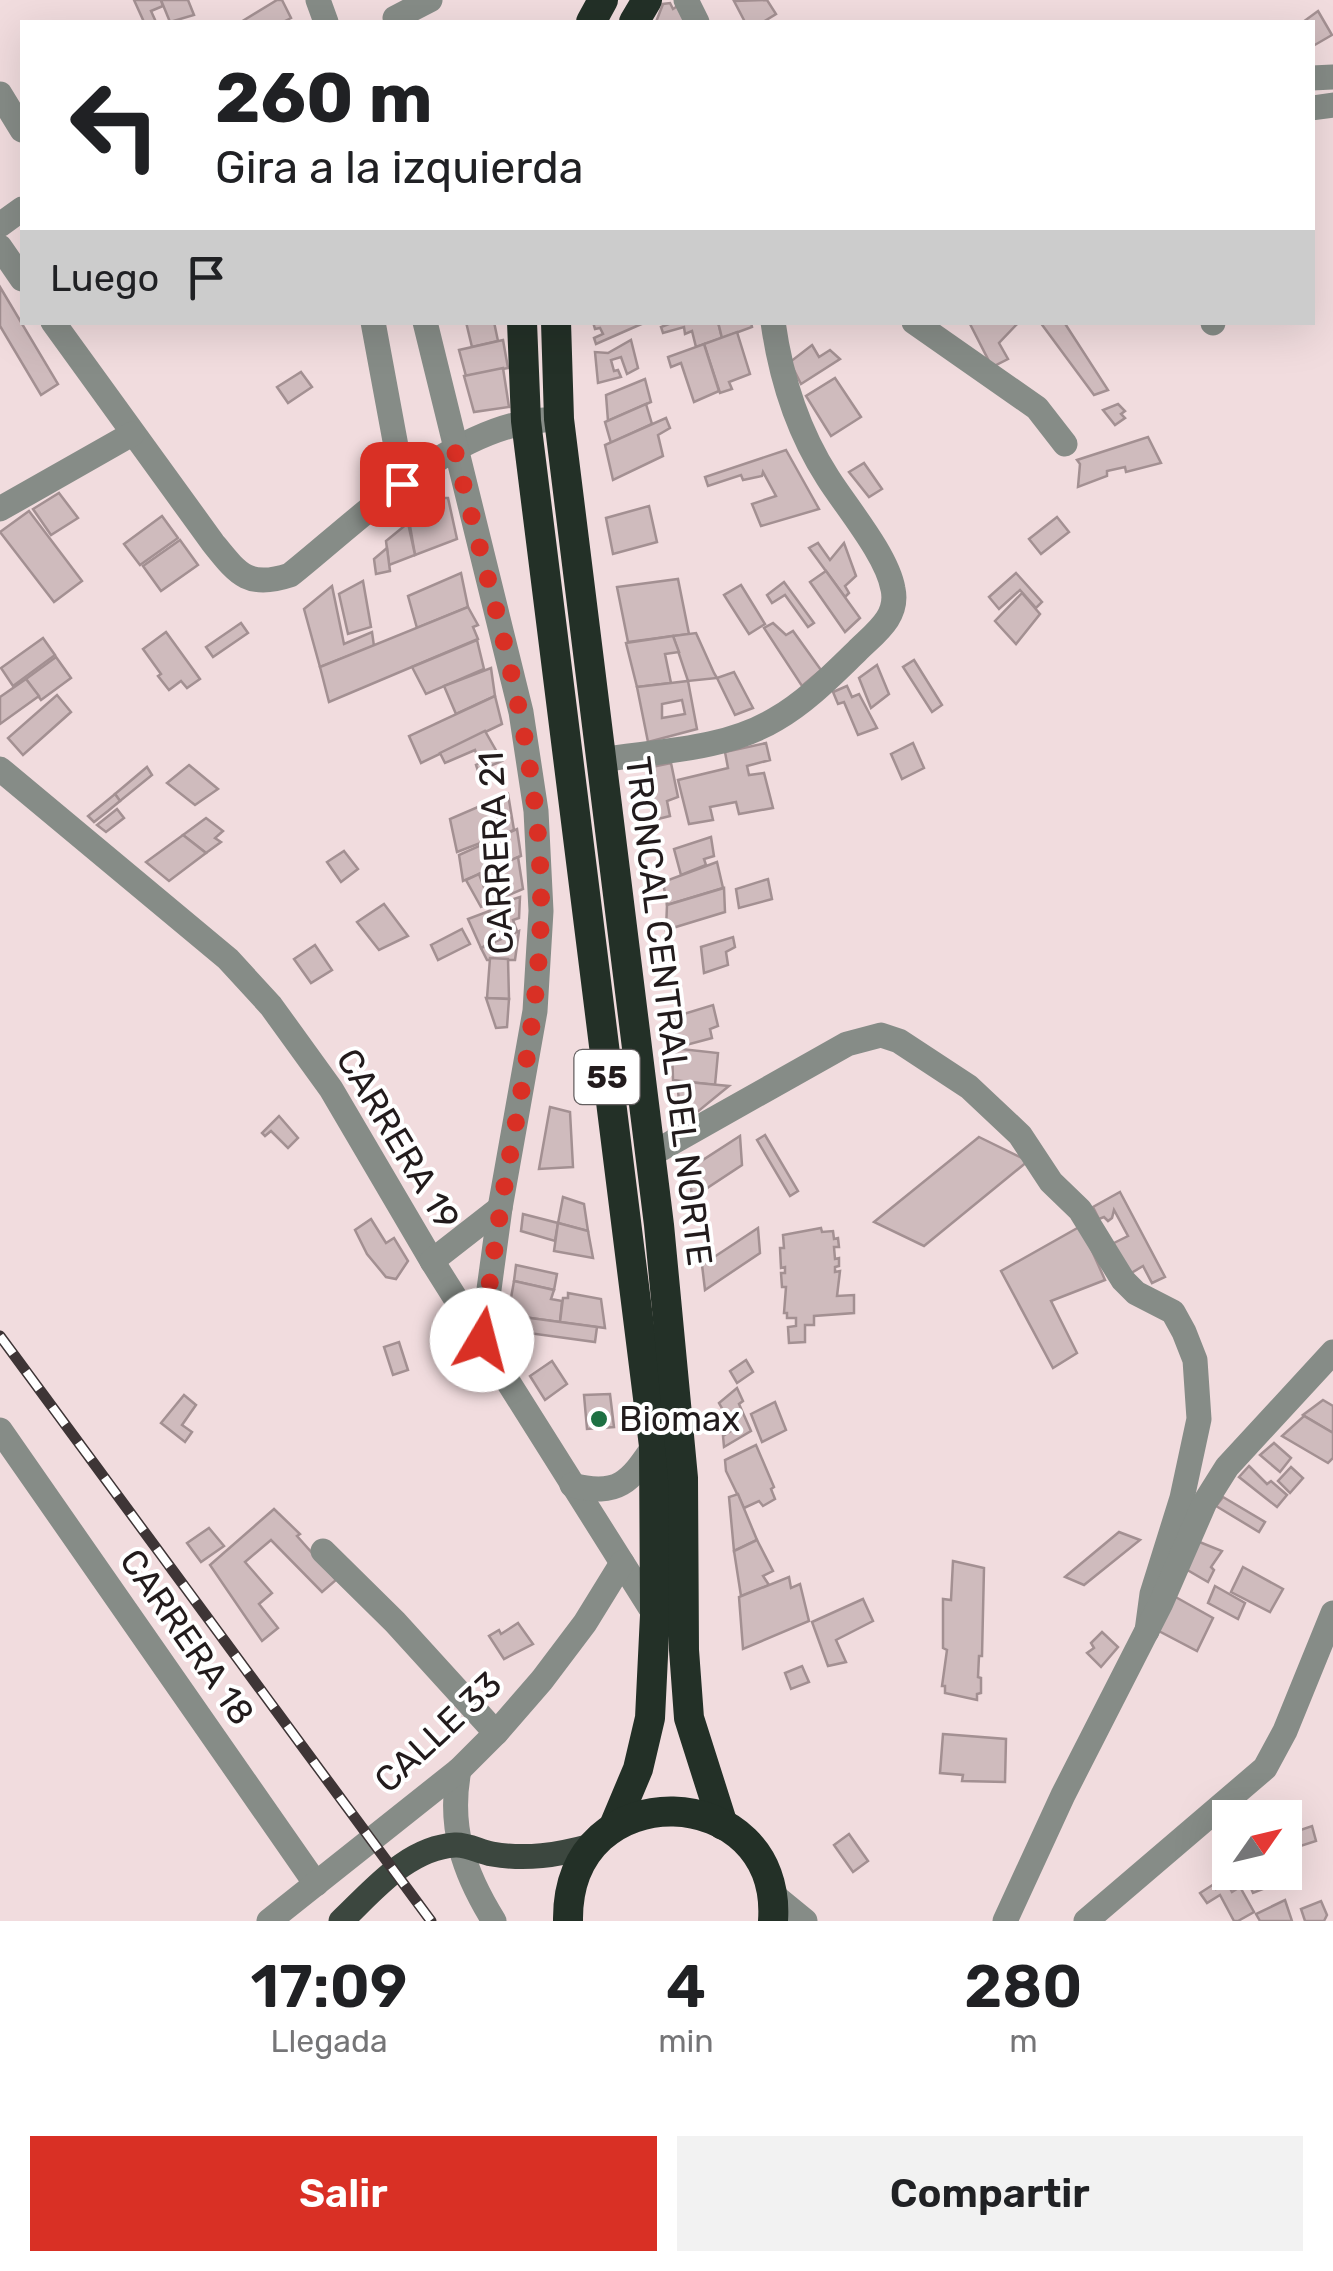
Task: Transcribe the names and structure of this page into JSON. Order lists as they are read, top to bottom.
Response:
{
  "streets": {
    "highway": ["TRONCAL CENTRAL DEL NORTE", "55"],
    "street": [
      "CARRERA 21",
      "CARRERA 19",
      "CARRERA 18",
      "CALLE 33"
    ]
  },
  "crossings": [
    ["CARRERA 21", "CARRERA 19"],
    ["TRONCAL CENTRAL DEL NORTE", "55"],
    ["TRONCAL CENTRAL DEL NORTE", "CARRERA 19"],
    ["CARRERA 19", "CALLE 33"],
    ["CARRERA 18", "CALLE 33"]
  ],
  "places": ["Biomax"],
  "north": "top right",
  "page": {
    "turn": ["260 m", "Gira a la izquierda"],
    "then": "Luego",
    "eta": [
      "17:09",
      "Llegada",
      "4",
      "min",
      "280",
      "m"
    ],
    "buttons": ["Salir", "Compartir"]
  }
}
